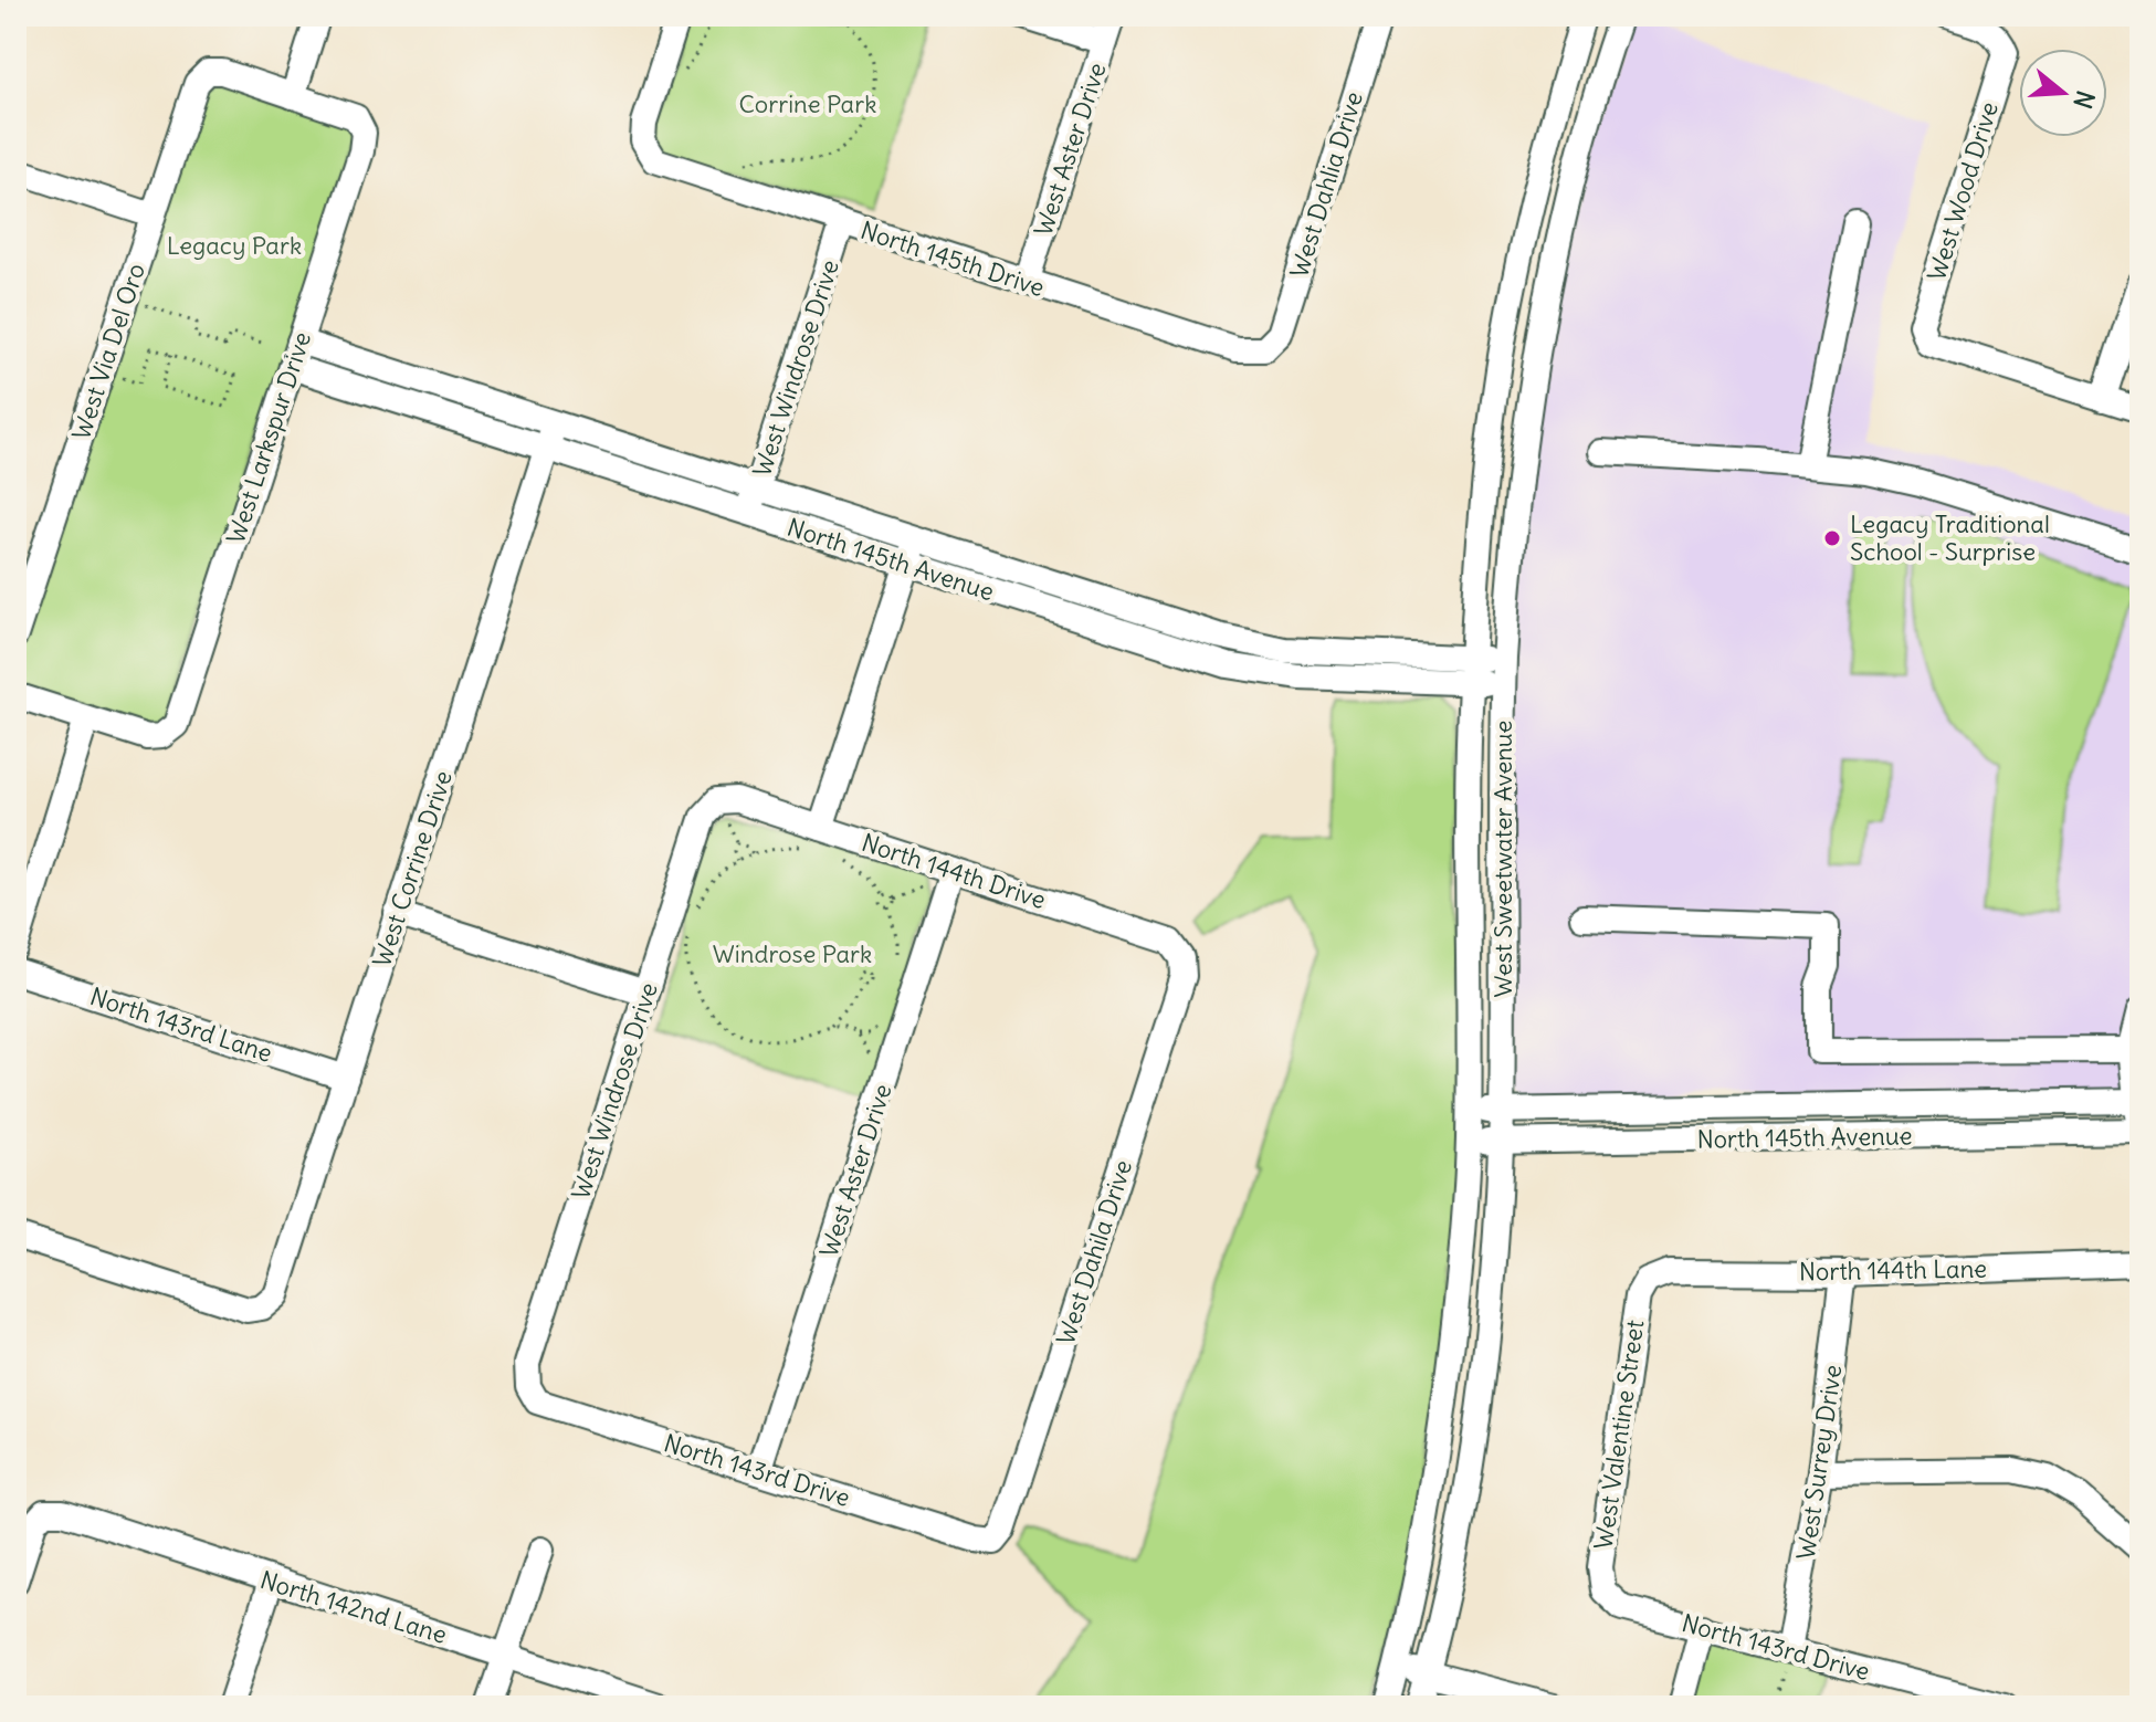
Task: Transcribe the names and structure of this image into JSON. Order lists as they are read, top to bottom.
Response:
{
  "streets": {
    "street": [
      "West Aster Drive",
      "West Dahlia Drive",
      "West Wood Drive",
      "North 145th Drive",
      "West Via Del Oro",
      "West Windrose Drive",
      "West Larkspur Drive",
      "North 145th Avenue",
      "West Sweetwater Avenue",
      "West Corrine Drive",
      "North 144th Drive",
      "North 143rd Lane",
      "West Dahila Drive",
      "North 144th Lane",
      "West Valentine Street",
      "West Surrey Drive",
      "North 143rd Drive",
      "North 142nd Lane"
    ]
  },
  "crossings": [
    ["West Aster Drive", "North 145th Drive"],
    ["West Aster Drive", "North 144th Drive"],
    ["West Aster Drive", "North 143rd Drive"],
    ["West Dahlia Drive", "North 145th Drive"],
    ["North 145th Drive", "West Windrose Drive"],
    ["West Via Del Oro", "West Larkspur Drive"],
    ["West Windrose Drive", "North 145th Avenue"],
    ["West Windrose Drive", "North 144th Drive"],
    ["West Windrose Drive", "North 143rd Drive"],
    ["West Larkspur Drive", "North 145th Avenue"],
    ["North 145th Avenue", "West Sweetwater Avenue"],
    ["North 145th Avenue", "West Corrine Drive"],
    ["West Corrine Drive", "North 143rd Lane"],
    ["North 144th Drive", "West Dahila Drive"],
    ["West Dahila Drive", "North 143rd Drive"],
    ["North 144th Lane", "West Valentine Street"],
    ["North 144th Lane", "West Surrey Drive"],
    ["West Valentine Street", "North 143rd Drive"],
    ["West Surrey Drive", "North 143rd Drive"]
  ],
  "parks": ["Corrine Park", "Legacy Park", "Windrose Park"],
  "places": ["Legacy Traditional School - Surprise"],
  "north": "right"
}
